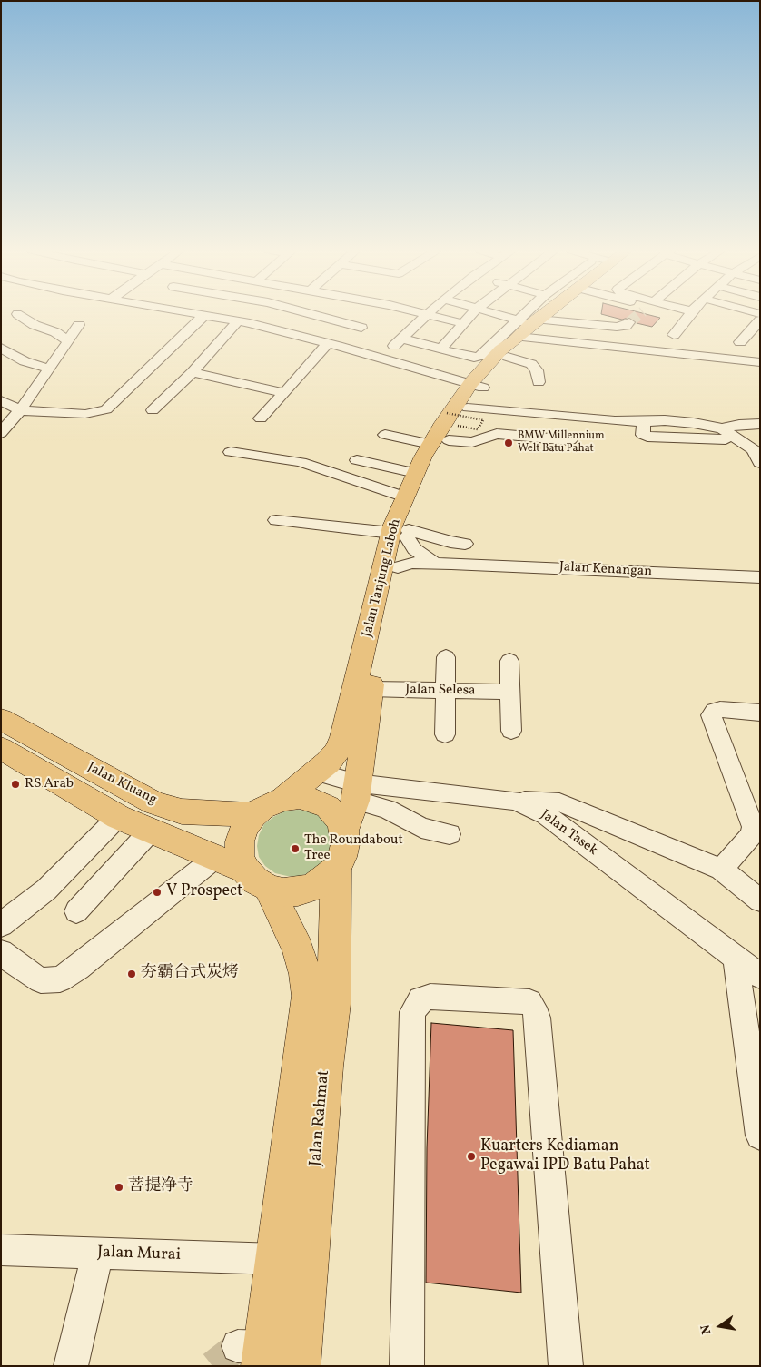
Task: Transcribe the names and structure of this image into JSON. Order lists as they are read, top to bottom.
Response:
{
  "streets": {
    "main road": ["Jalan Tanjung Laboh", "Jalan Kluang", "Jalan Rahmat"],
    "street": [
      "Jalan Kenangan",
      "Jalan Selesa",
      "Jalan Tasek",
      "Jalan Murai"
    ]
  },
  "crossings": [
    ["Jalan Kenangan", "Jalan Tanjung Laboh"],
    ["Jalan Tanjung Laboh", "Jalan Selesa"],
    ["Jalan Tanjung Laboh", "Jalan Kluang"],
    ["Jalan Tanjung Laboh", "Jalan Tasek"],
    ["Jalan Tanjung Laboh", "Jalan Rahmat"],
    ["Jalan Kluang", "Jalan Rahmat"],
    ["Jalan Rahmat", "Jalan Murai"]
  ],
  "places": [
    "BMW Millennium Welt Batu Pahat",
    "RS Arab",
    "The Roundabout Tree",
    "V Prospect",
    "夯霸台式炭烤",
    "Kuarters Kediaman Pegawai IPD Batu Pahat",
    "菩提净寺"
  ],
  "north": "left"
}
